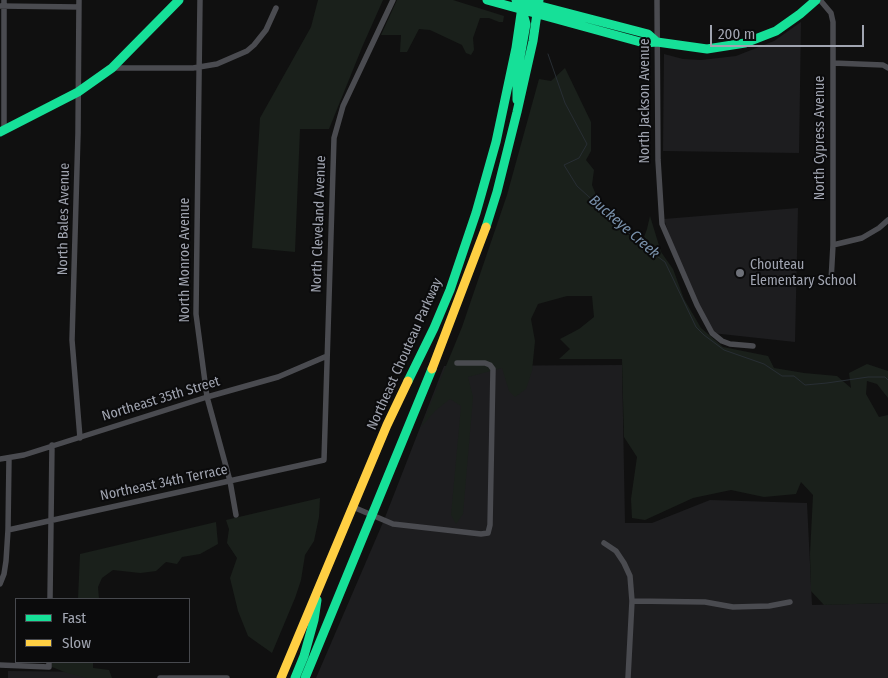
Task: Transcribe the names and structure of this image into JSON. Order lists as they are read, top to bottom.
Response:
{
  "streets": {
    "main road": ["Northeast Chouteau Parkway"],
    "street": [
      "North Jackson Avenue",
      "North Cypress Avenue",
      "North Bales Avenue",
      "North Cleveland Avenue",
      "North Monroe Avenue",
      "Northeast 35th Street",
      "Northeast 34th Terrace"
    ]
  },
  "crossings": [
    ["North Bales Avenue", "Northeast 35th Street"],
    ["North Cleveland Avenue", "Northeast 35th Street"],
    ["North Cleveland Avenue", "Northeast 34th Terrace"],
    ["North Monroe Avenue", "Northeast 35th Street"],
    ["North Monroe Avenue", "Northeast 34th Terrace"]
  ],
  "water": ["Buckeye Creek"],
  "places": ["Chouteau Elementary School"],
  "legend": ["Fast", "Slow"],
  "scale_bar": "200 m"
}
